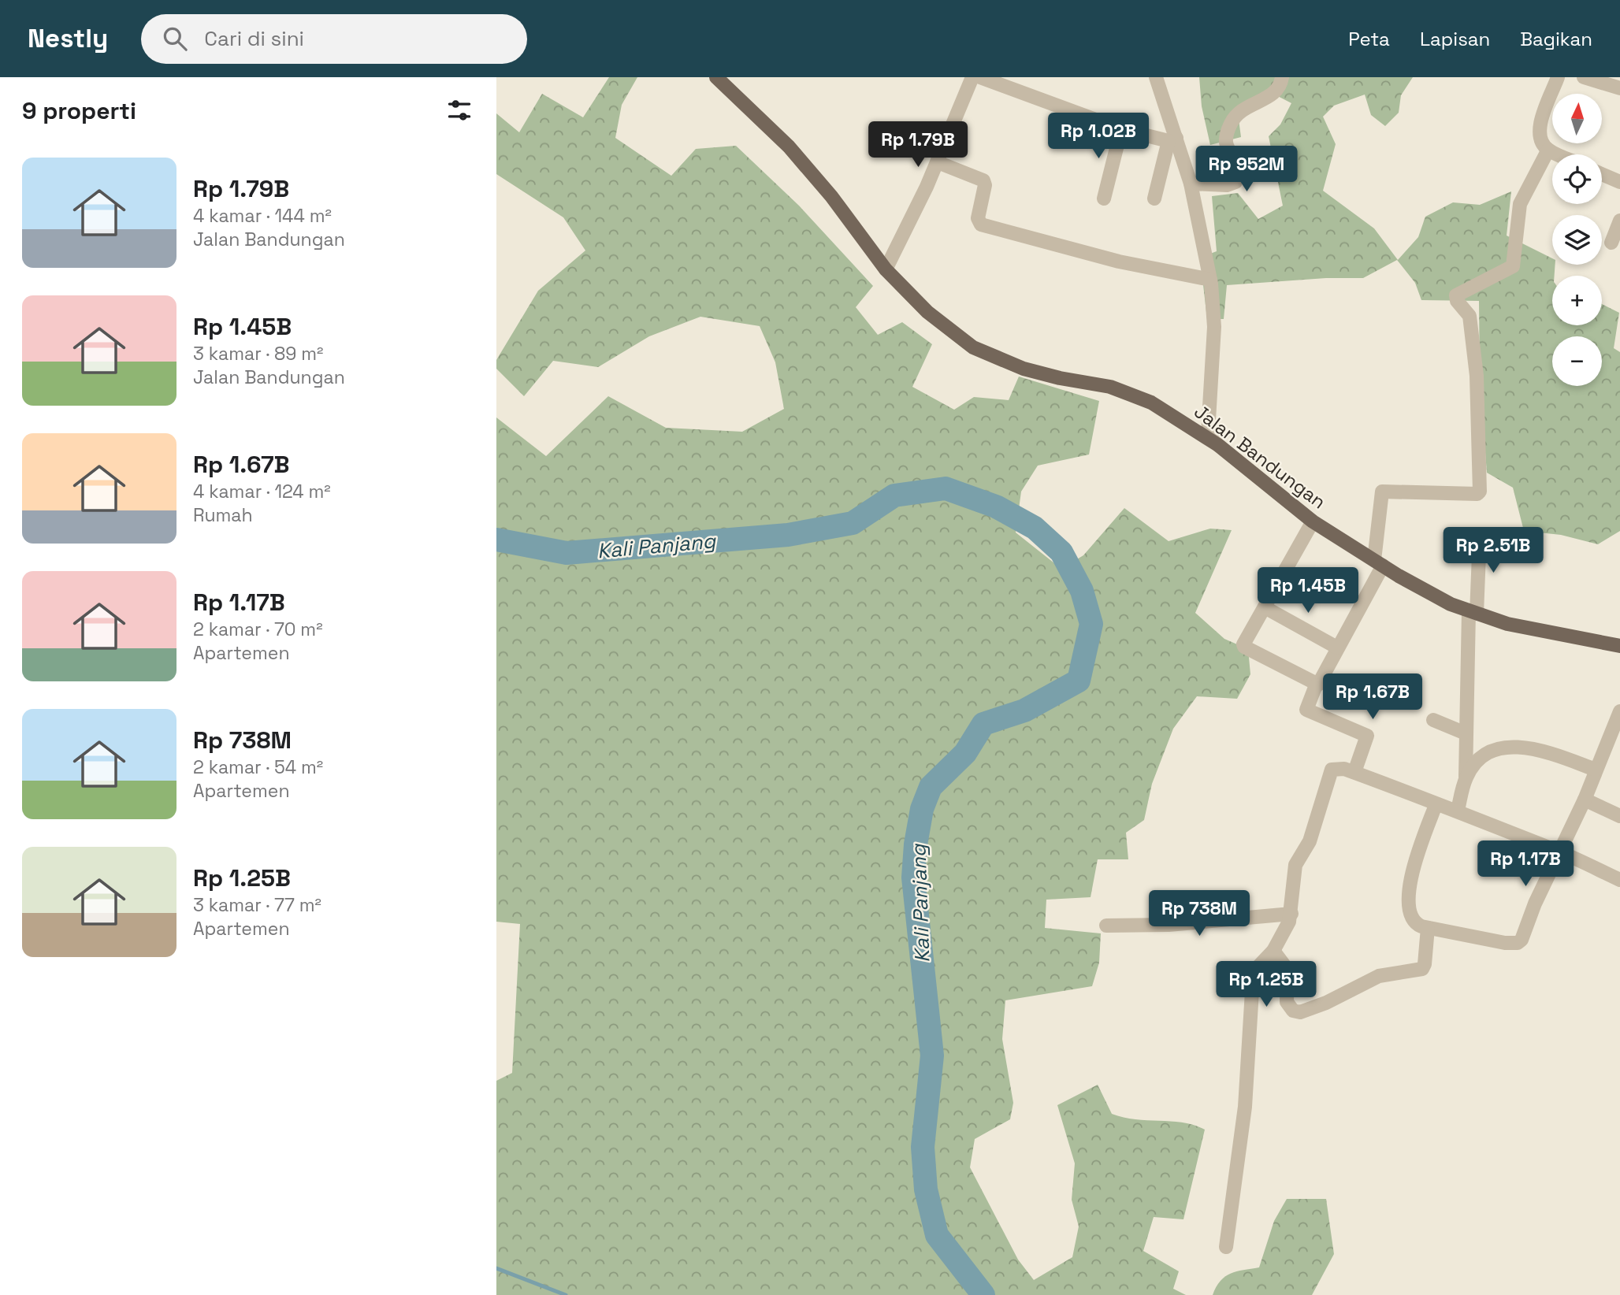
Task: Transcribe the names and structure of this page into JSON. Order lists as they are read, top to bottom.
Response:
{
  "streets": {
    "main road": ["Jalan Bandungan"]
  },
  "water": ["Kali Panjang"],
  "north": "top",
  "page": {
    "header": "Nestly",
    "search": "Cari di sini",
    "nav": ["Peta", "Lapisan", "Bagikan"],
    "heading": "9 properti",
    "map_buttons": ["+", "−"],
    "price": [
      "Rp 1.02B",
      "Rp 1.79B",
      "Rp 952M",
      "Rp 2.51B",
      "Rp 1.45B",
      "Rp 1.67B",
      "Rp 1.17B",
      "Rp 738M",
      "Rp 1.25B"
    ],
    "list": [
      {
        "name": "Rp 1.79B",
        "note": "4 kamar · 144 m² · Jalan Bandungan"
      },
      {
        "name": "Rp 1.45B",
        "note": "3 kamar · 89 m² · Jalan Bandungan"
      },
      {
        "name": "Rp 1.67B",
        "note": "4 kamar · 124 m² · Rumah"
      },
      {
        "name": "Rp 1.17B",
        "note": "2 kamar · 70 m² · Apartemen"
      },
      {
        "name": "Rp 738M",
        "note": "2 kamar · 54 m² · Apartemen"
      },
      {
        "name": "Rp 1.25B",
        "note": "3 kamar · 77 m² · Apartemen"
      }
    ]
  }
}
